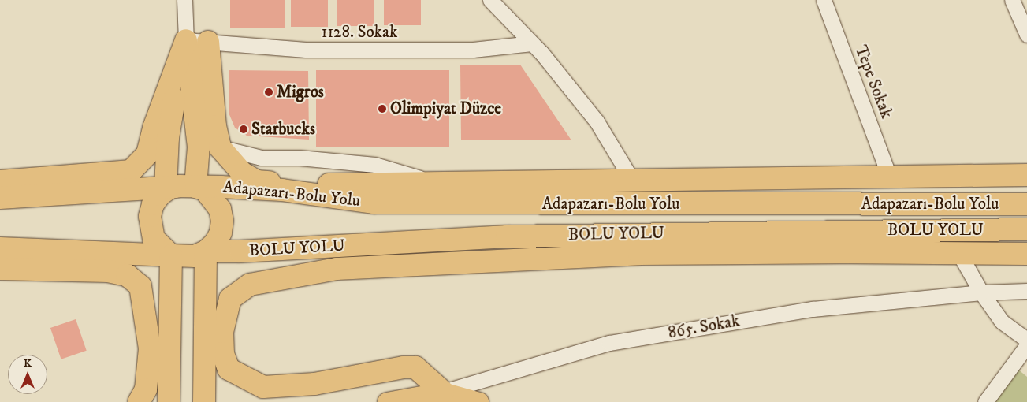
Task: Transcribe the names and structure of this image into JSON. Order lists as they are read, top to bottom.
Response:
{
  "streets": {
    "highway": ["Adapazarı-Bolu Yolu", "BOLU YOLU"],
    "main road": ["865. Sokak"],
    "street": ["1128. Sokak", "Tepe Sokak"]
  },
  "crossings": [
    ["Adapazarı-Bolu Yolu", "BOLU YOLU"]
  ],
  "places": ["Migros", "Olimpiyat Düzce", "Starbucks"],
  "north": "top"
}
